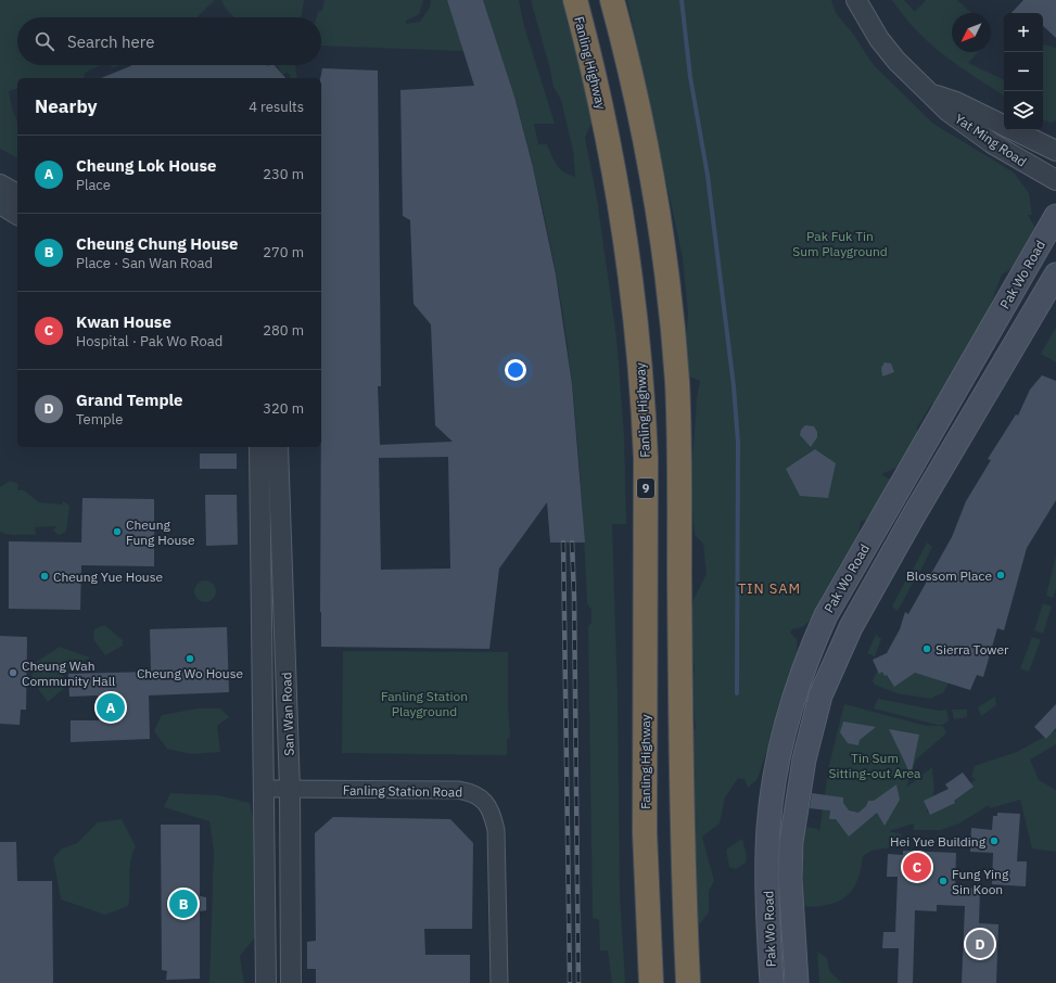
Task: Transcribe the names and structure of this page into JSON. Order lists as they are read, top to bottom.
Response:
{
  "streets": {
    "highway": ["Fanling Highway", "9"],
    "main road": ["Pak Wo Road"],
    "street": ["Yat Ming Road", "San Wan Road", "Fanling Station Road"]
  },
  "crossings": [
    ["San Wan Road", "Fanling Station Road"]
  ],
  "districts": ["TIN SAM"],
  "parks": ["Pak Fuk Tin Sum Playground", "Fanling Station Playground", "Tin Sum Sitting-out Area"],
  "places": [
    "Cheung Fung House",
    "Blossom Place",
    "Cheung Yue House",
    "Sierra Tower",
    "Cheung Wo House",
    "Cheung Wah Community Hall",
    "Hei Yue Building",
    "Fung Ying Sin Koon"
  ],
  "north": "bottom left",
  "page": {
    "map_buttons": ["+", "−"],
    "search": "Search here",
    "heading": ["Nearby", "4 results"],
    "list": [
      {
        "mark": "A",
        "name": "Cheung Lok House",
        "note": "Place",
        "value": "230 m"
      },
      {
        "mark": "B",
        "name": "Cheung Chung House",
        "note": "Place · San Wan Road",
        "value": "270 m"
      },
      {
        "mark": "C",
        "name": "Kwan House",
        "note": "Hospital · Pak Wo Road",
        "value": "280 m"
      },
      {
        "mark": "D",
        "name": "Grand Temple",
        "note": "Temple",
        "value": "320 m"
      }
    ],
    "pins": [
      "A",
      "C",
      "B",
      "D"
    ]
  }
}
